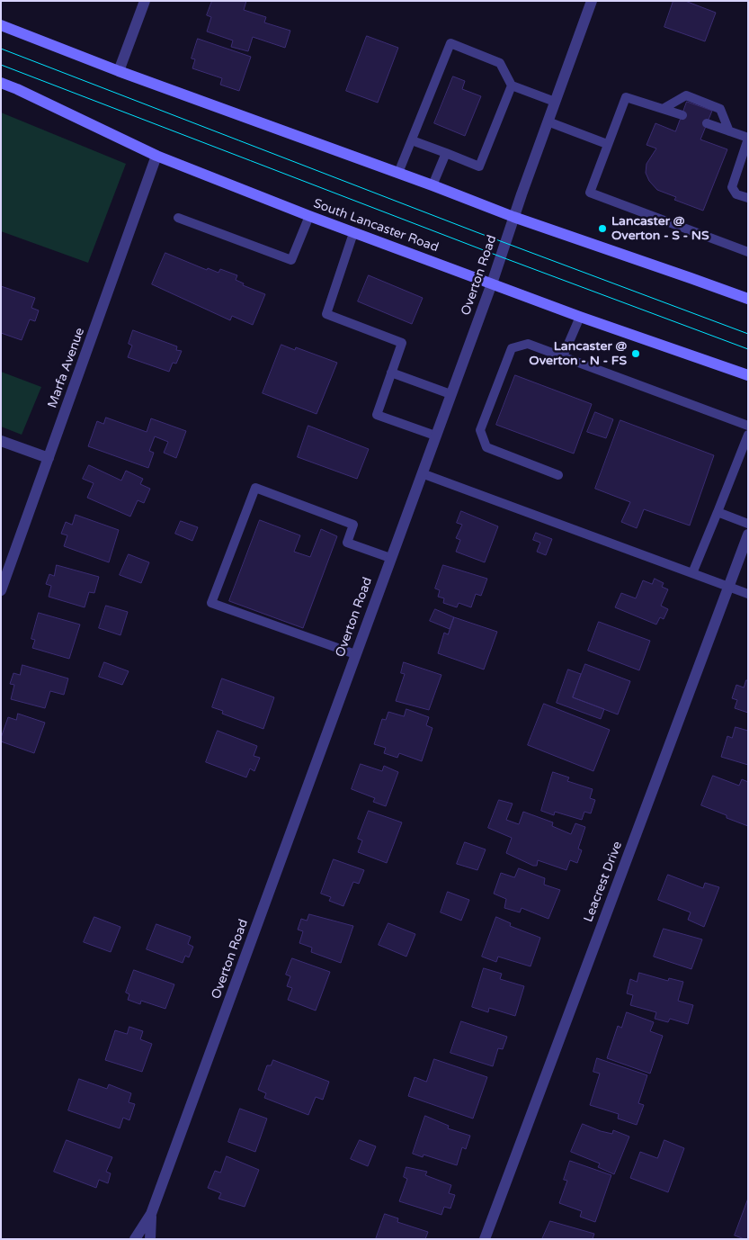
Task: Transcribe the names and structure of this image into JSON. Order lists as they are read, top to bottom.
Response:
{
  "streets": {
    "main road": ["South Lancaster Road"],
    "street": ["Overton Road", "Marfa Avenue", "Leacrest Drive"]
  },
  "crossings": [
    ["South Lancaster Road", "Overton Road"],
    ["South Lancaster Road", "Marfa Avenue"]
  ],
  "places": ["Lancaster @ Overton - S - NS", "Lancaster @ Overton - N - FS"]
}
